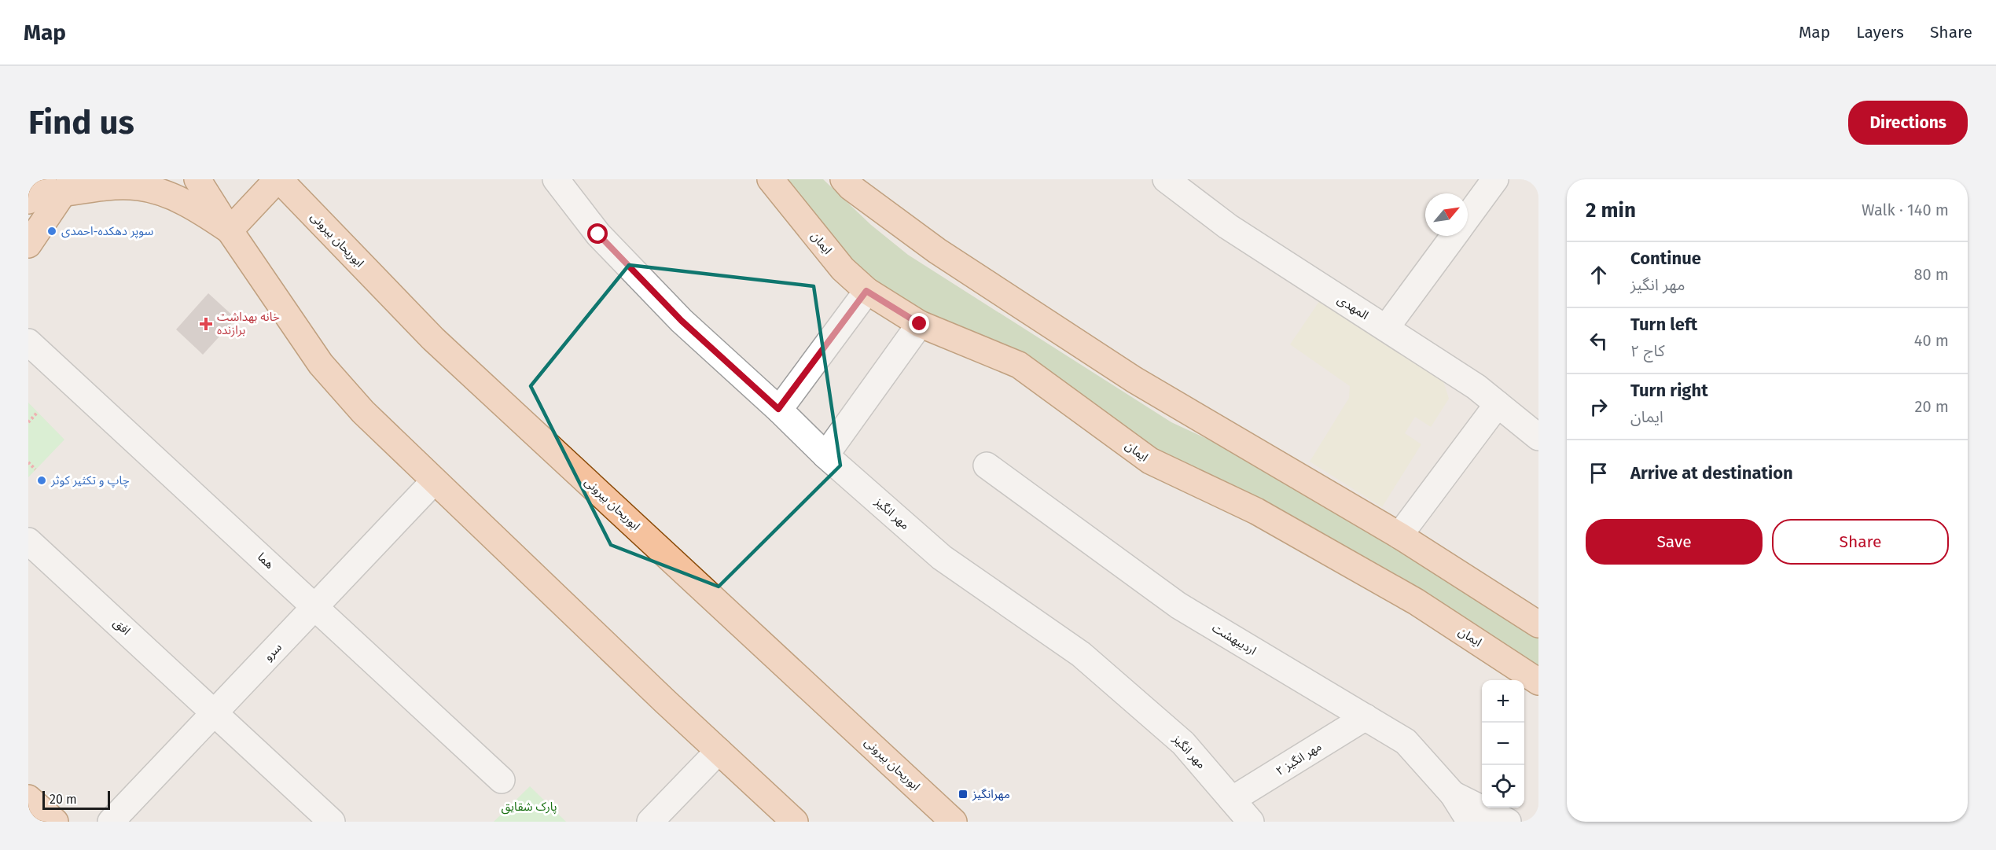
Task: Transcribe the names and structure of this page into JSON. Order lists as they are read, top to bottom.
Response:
{
  "streets": {
    "main road": ["ابوریحان بیرونی", "ایمان"],
    "street": [
      "المهدی",
      "مهر انگیز",
      "هما",
      "افق",
      "اردیبهشت",
      "سرو",
      "مهر انگیز ۲"
    ]
  },
  "crossings": [
    ["مهر انگیز", "مهر انگیز ۲"],
    ["هما", "سرو"],
    ["افق", "سرو"],
    ["اردیبهشت", "مهر انگیز ۲"]
  ],
  "parks": ["پارک شقایق"],
  "places": {
    "other": ["سوپر دهکده-احمدی", "چاپ و تکثیر کوثر"],
    "health": ["خانه بهداشت برازنده"],
    "transit": ["مهرانگیز"]
  },
  "scale_bar": "20 m",
  "north": "top right",
  "page": {
    "header": "Map",
    "nav": ["Map", "Layers", "Share"],
    "buttons": [
      "Directions",
      ["Save", "Share"]
    ],
    "title": "Find us",
    "heading": ["2 min", "Walk · 140 m"],
    "list": [
      ["Continue", "مهر انگیز", "80 m"],
      ["Turn left", "کاج ۲", "40 m"],
      ["Turn right", "ایمان", "20 m"],
      "Arrive at destination"
    ],
    "map_buttons": ["+", "−"],
    "scale": "20 m"
  }
}
